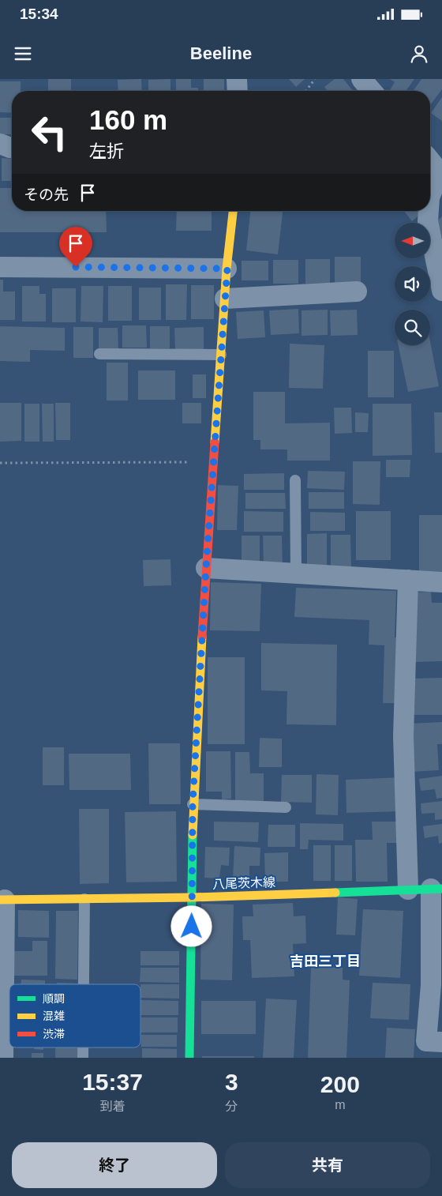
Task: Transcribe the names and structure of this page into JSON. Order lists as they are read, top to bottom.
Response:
{
  "streets": {
    "street": ["八尾茨木線"]
  },
  "districts": ["吉田三丁目"],
  "legend": ["順調", "混雑", "渋滞"],
  "north": "left",
  "page": {
    "status": "15:34",
    "header": "Beeline",
    "turn": ["160 m", "左折"],
    "then": "その先",
    "eta": [
      "15:37",
      "到着",
      "3",
      "分",
      "200",
      "m"
    ],
    "buttons": ["終了", "共有"]
  }
}
